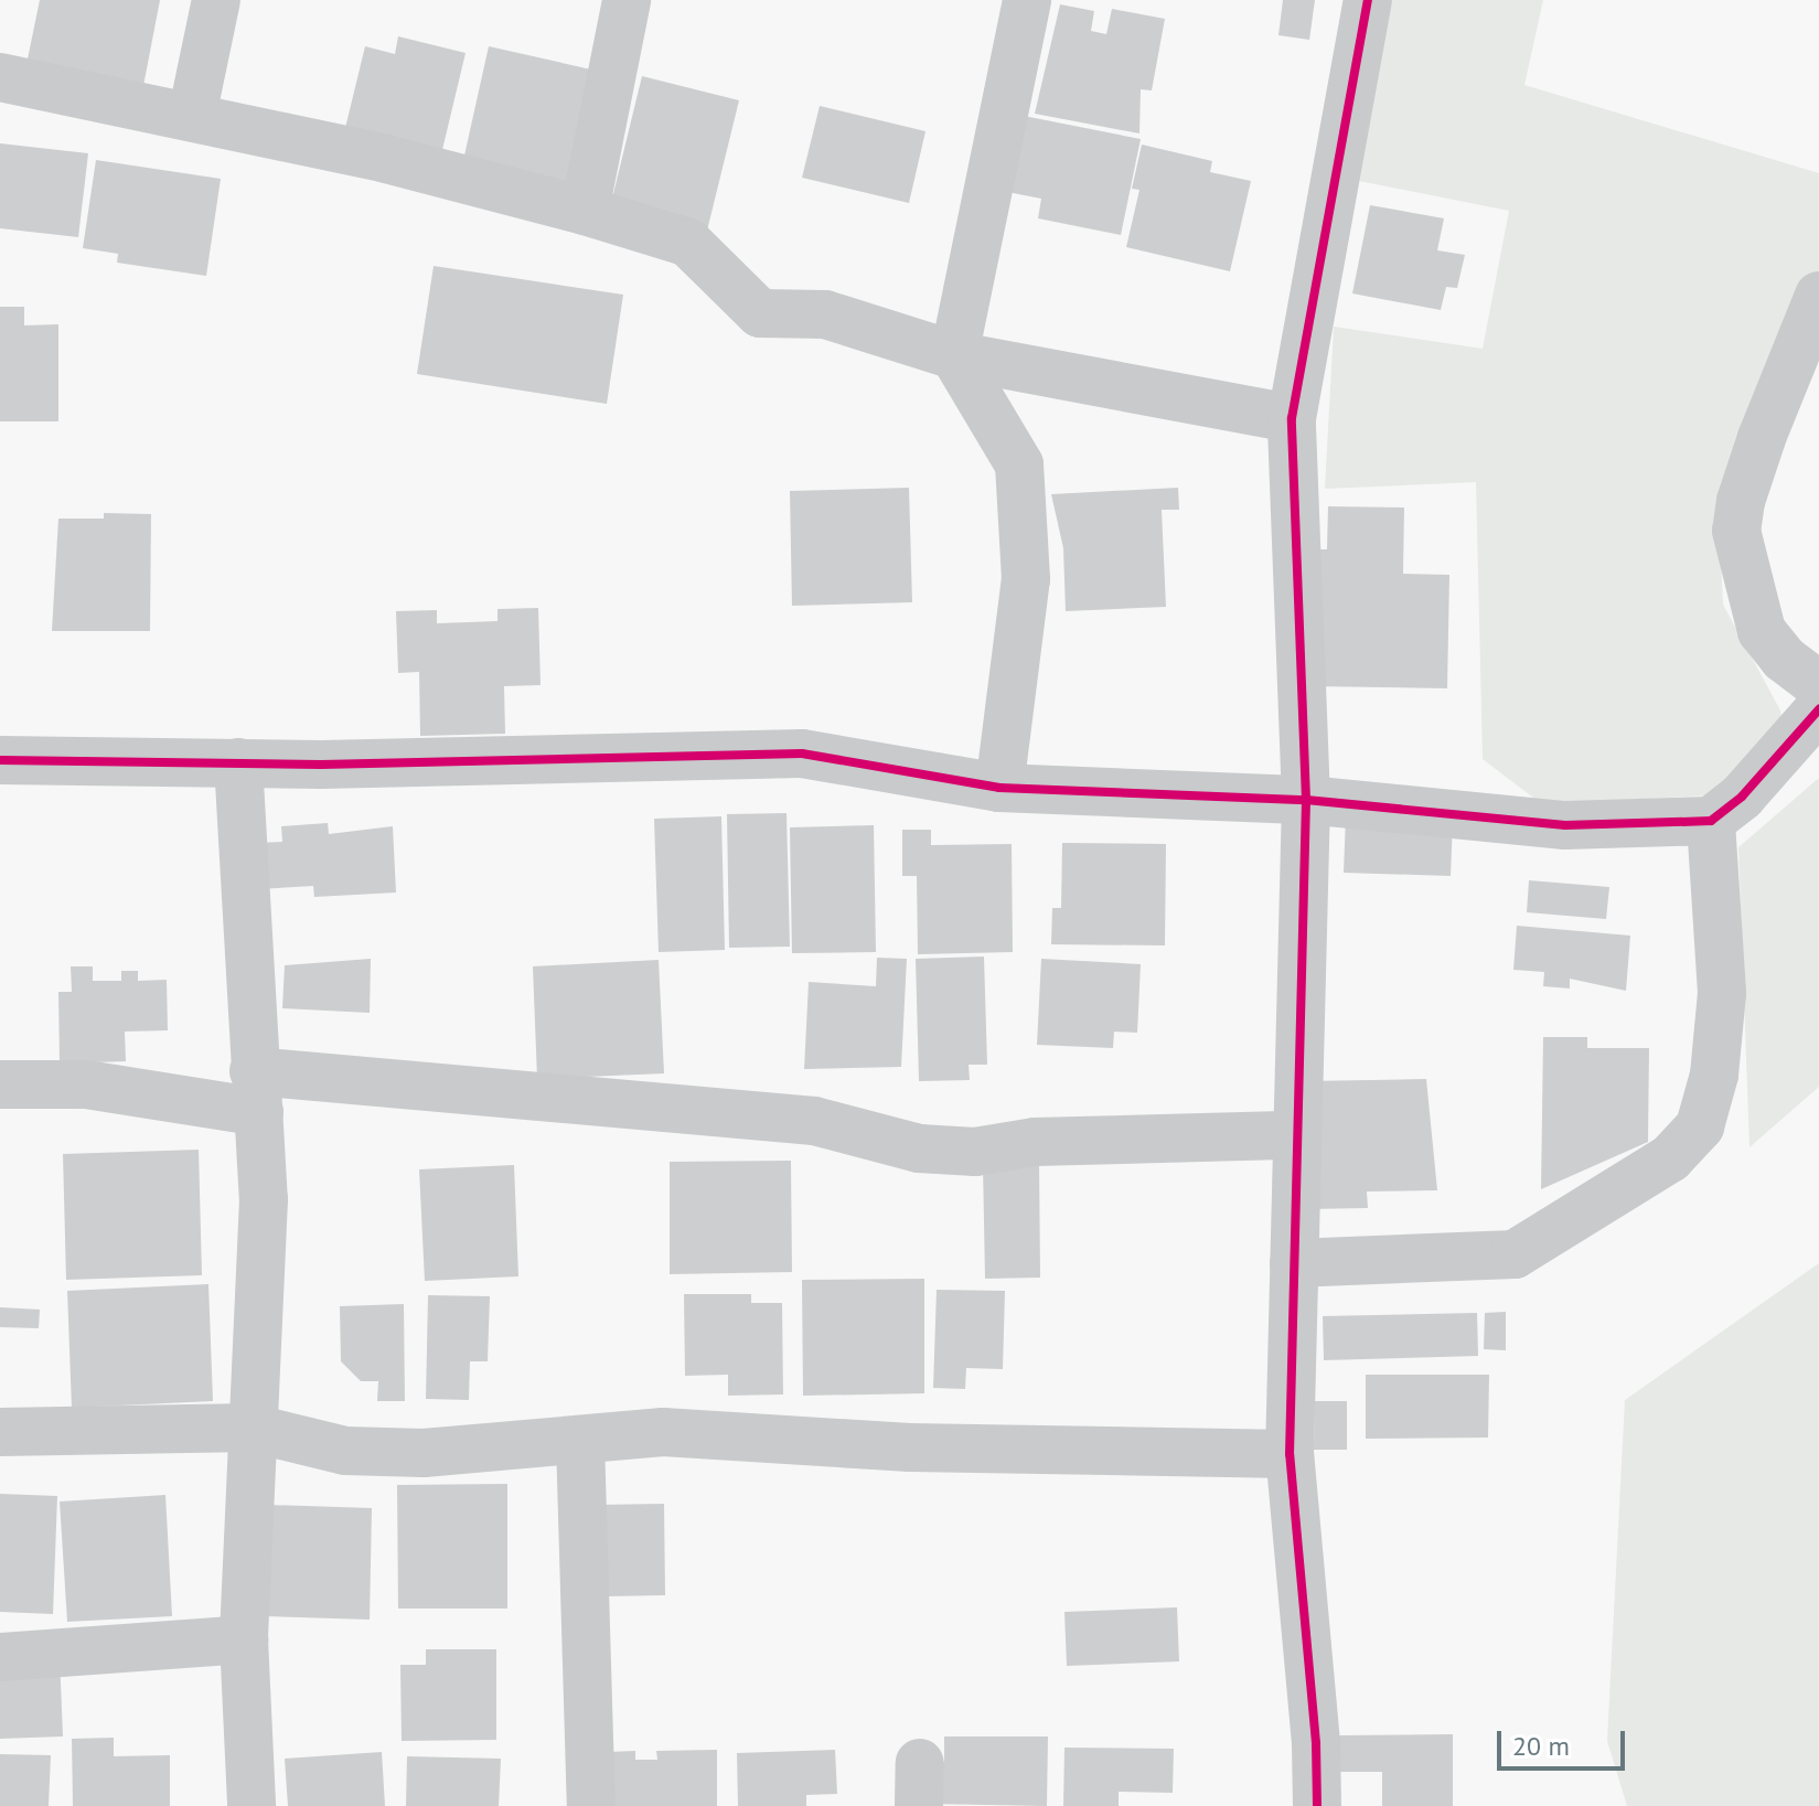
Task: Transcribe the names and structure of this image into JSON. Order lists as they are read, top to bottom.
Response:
{
  "scale_bar": "20 m"
}
